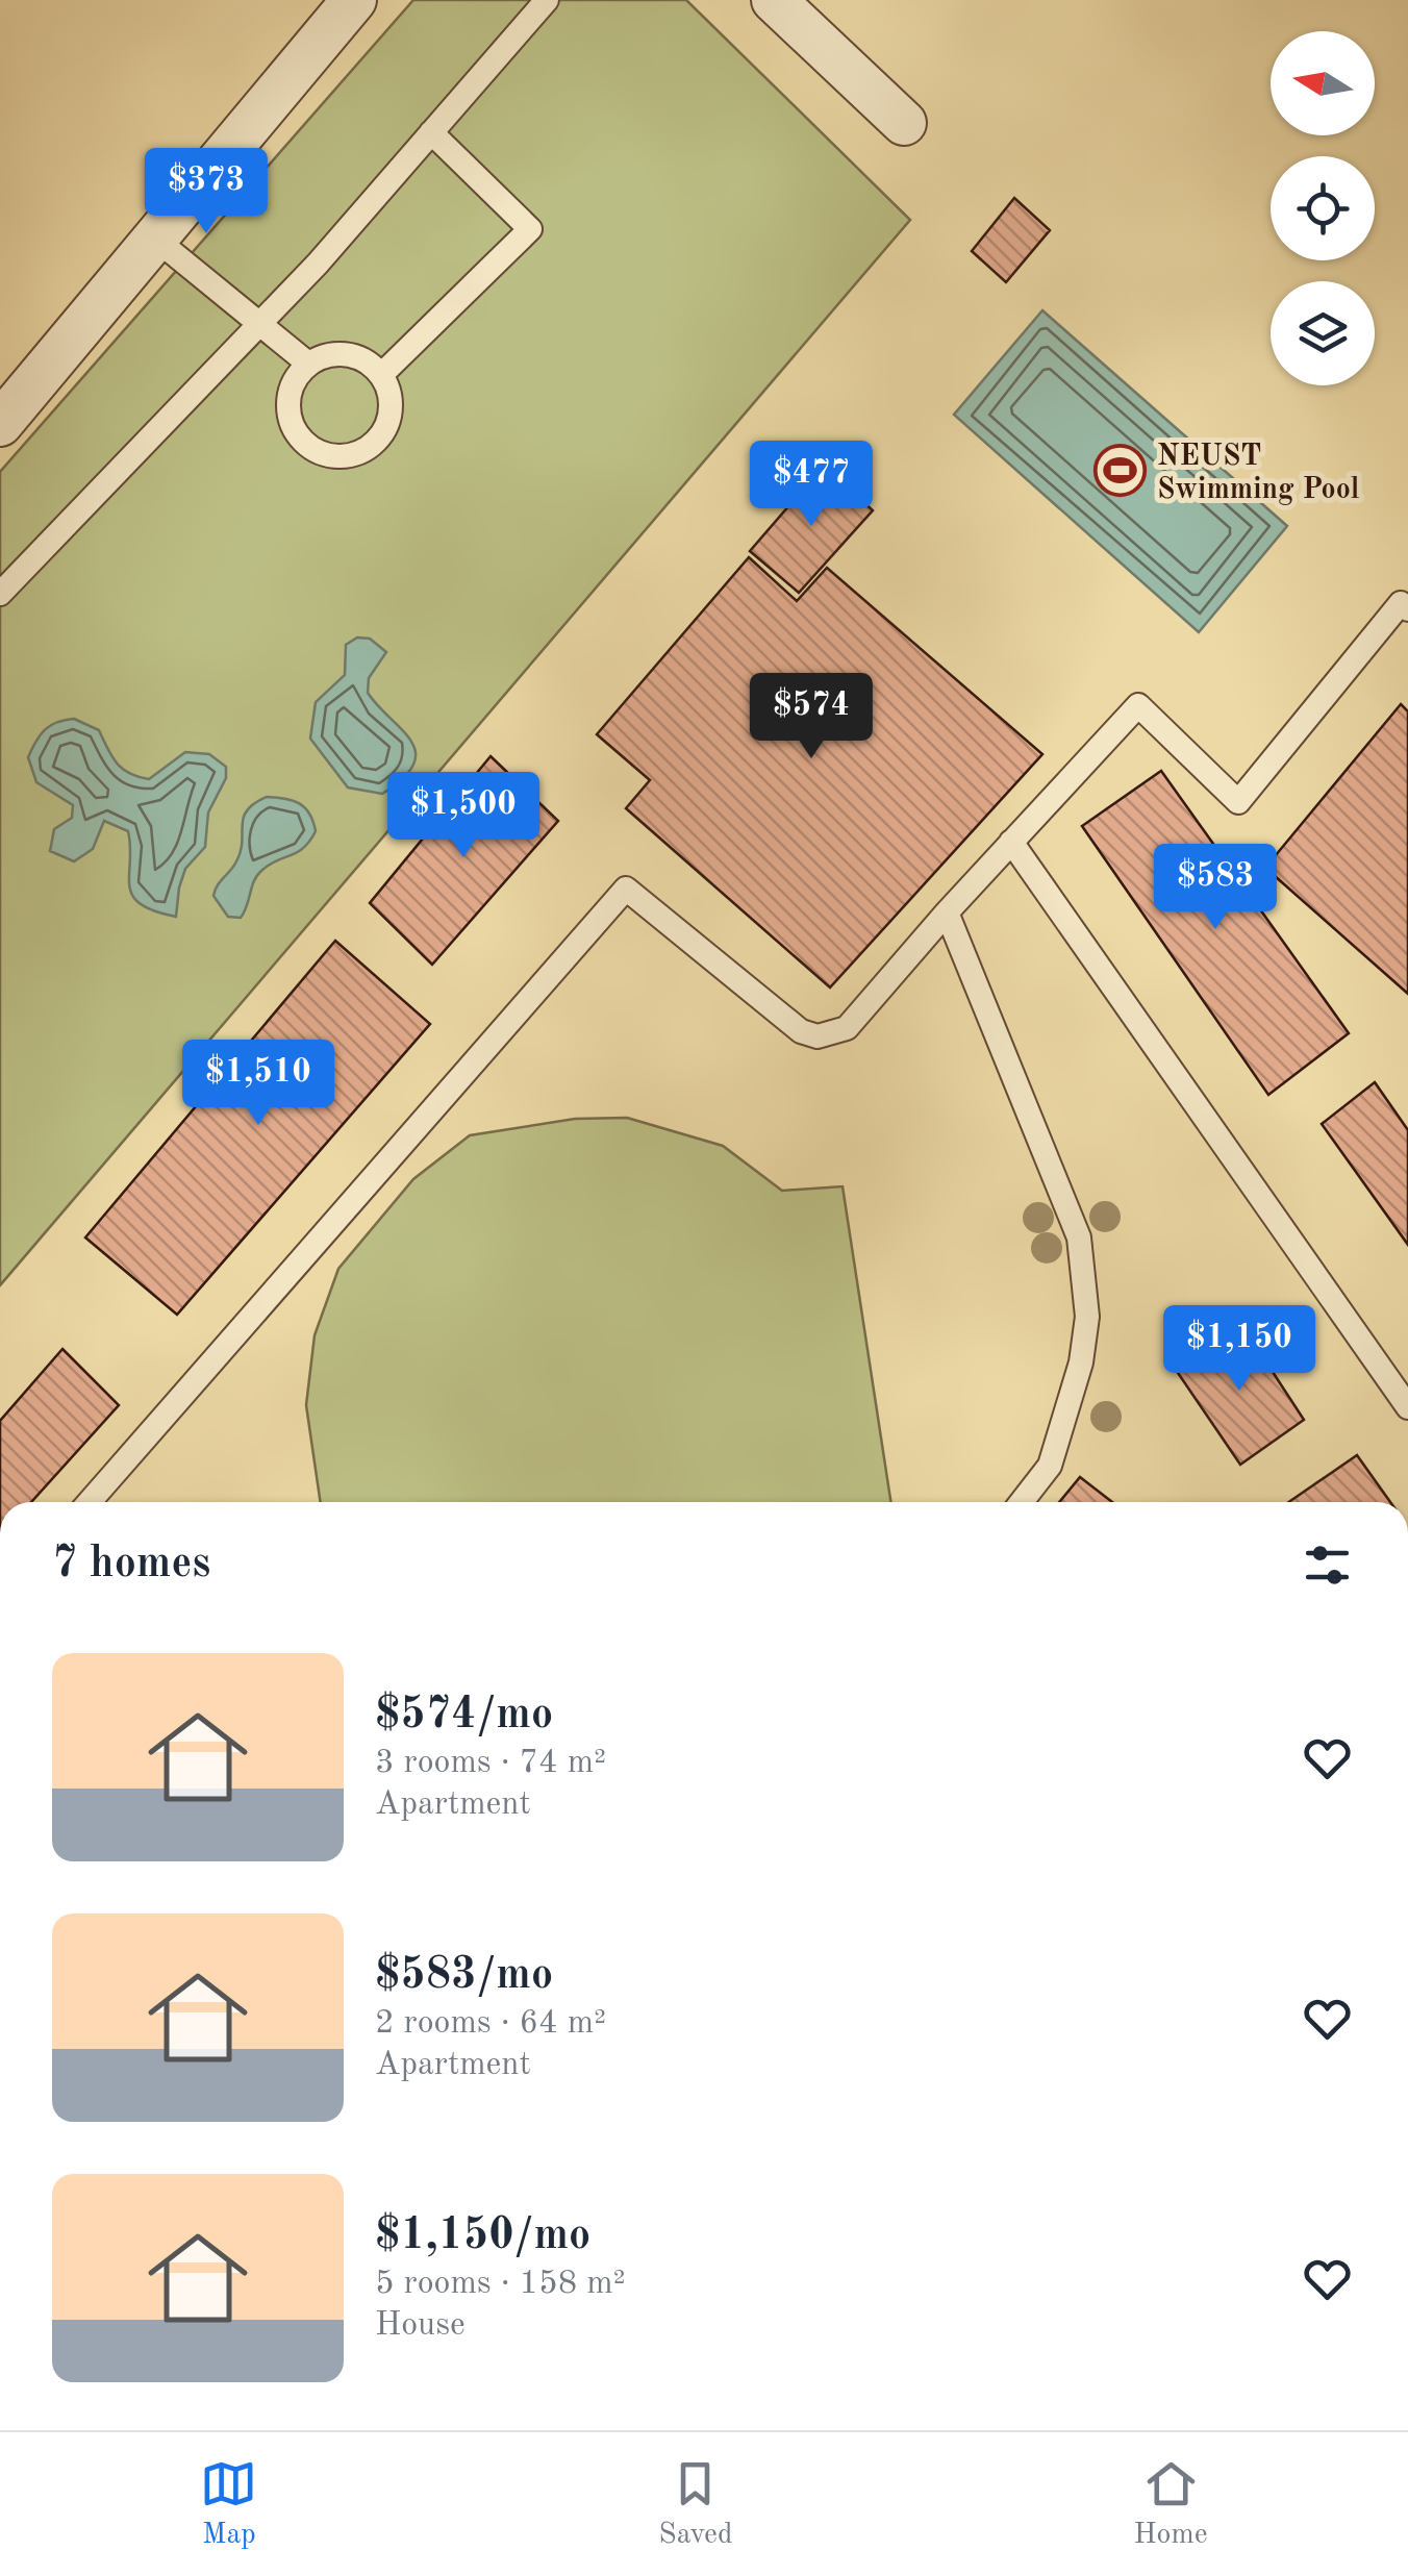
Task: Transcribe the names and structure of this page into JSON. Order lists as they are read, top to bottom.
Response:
{
  "places": {
    "sports": ["NEUST Swimming Pool"]
  },
  "north": "left",
  "page": {
    "price": [
      "$373",
      "$477",
      "$574",
      "$1,500",
      "$583",
      "$1,510",
      "$1,150"
    ],
    "heading": "7 homes",
    "list": [
      {
        "name": "$574/mo",
        "note": "3 rooms · 74 m² · Apartment"
      },
      {
        "name": "$583/mo",
        "note": "2 rooms · 64 m² · Apartment"
      },
      {
        "name": "$1,150/mo",
        "note": "5 rooms · 158 m² · House"
      }
    ],
    "tabs": ["Map", "Saved", "Home"]
  }
}
